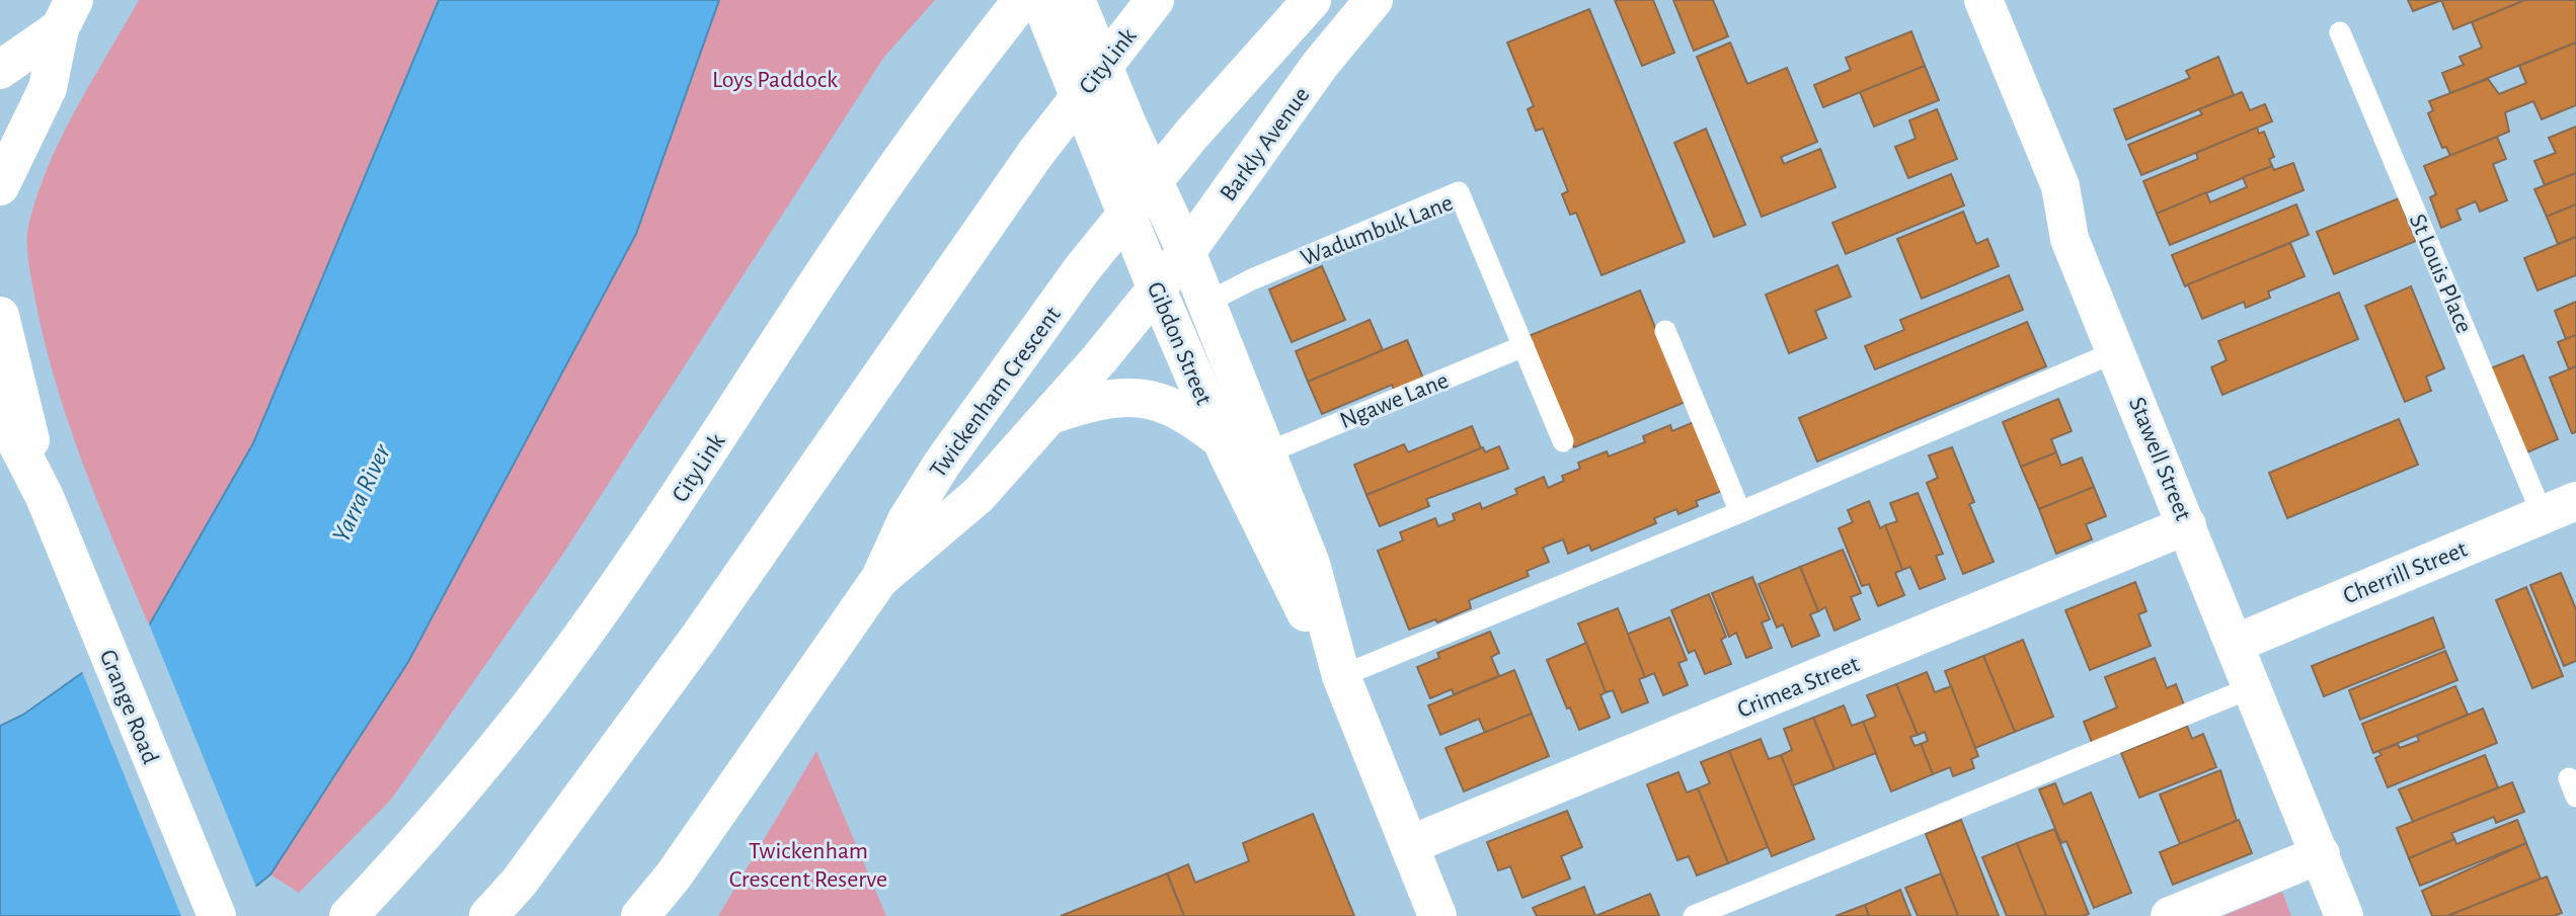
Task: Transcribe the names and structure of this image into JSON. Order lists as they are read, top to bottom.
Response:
{
  "streets": {
    "main road": [
      "CityLink",
      "Barkly Avenue",
      "Gibdon Street",
      "Twickenham Crescent",
      "Stawell Street",
      "Cherrill Street",
      "Crimea Street",
      "Grange Road"
    ],
    "lane": ["Wadumbuk Lane", "St Louis Place", "Ngawe Lane"]
  },
  "crossings": [
    ["Barkly Avenue", "Gibdon Street"],
    ["Barkly Avenue", "Twickenham Crescent"],
    ["Wadumbuk Lane", "Gibdon Street"],
    ["Wadumbuk Lane", "Ngawe Lane"],
    ["St Louis Place", "Cherrill Street"],
    ["Gibdon Street", "Twickenham Crescent"],
    ["Gibdon Street", "Ngawe Lane"],
    ["Gibdon Street", "Crimea Street"],
    ["Stawell Street", "Cherrill Street"],
    ["Stawell Street", "Crimea Street"]
  ],
  "water": ["Yarra River"],
  "parks": ["Loys Paddock", "Twickenham Crescent Reserve"]
}
